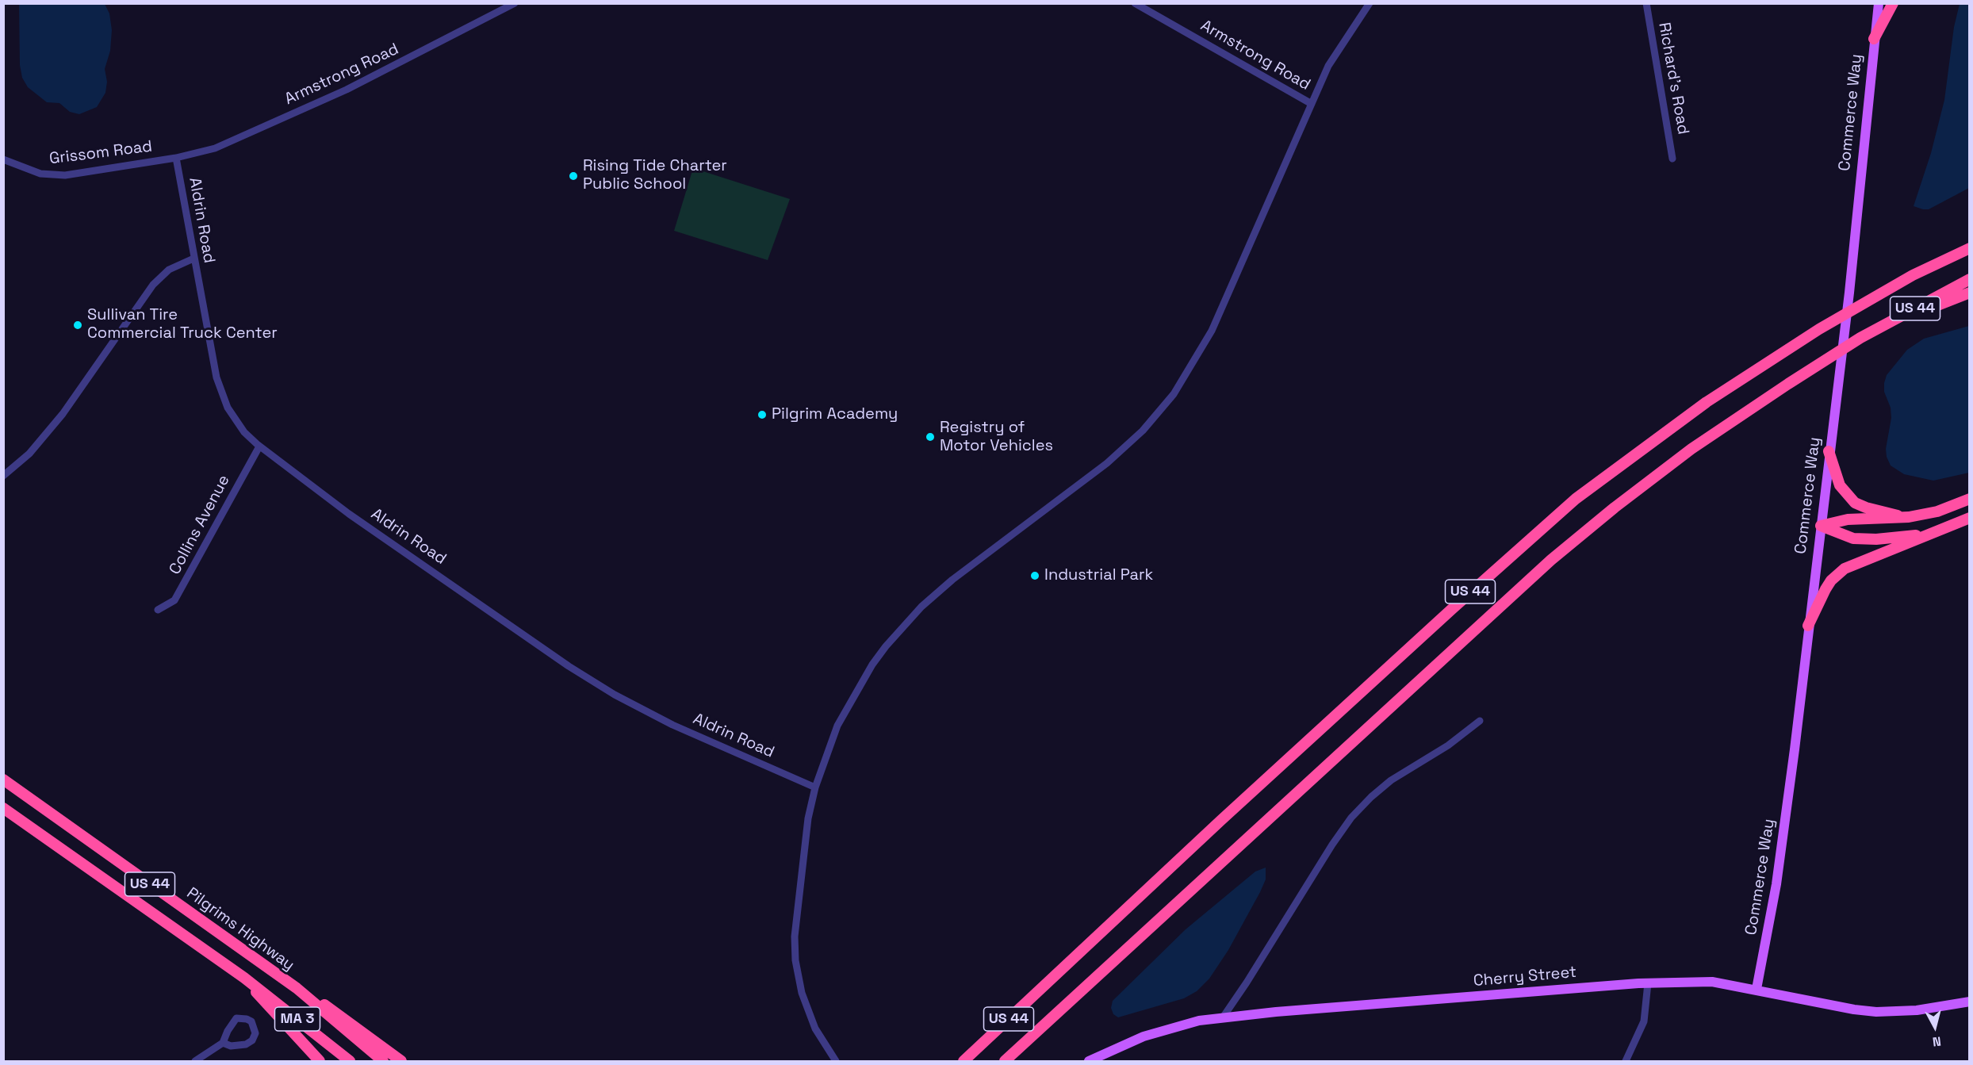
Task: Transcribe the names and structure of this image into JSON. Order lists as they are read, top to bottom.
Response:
{
  "streets": {
    "highway": ["US 44", "Pilgrims Highway", "MA 3"],
    "main road": ["Commerce Way", "Cherry Street"],
    "street": [
      "Armstrong Road",
      "Richard's Road",
      "Grissom Road",
      "Aldrin Road",
      "Collins Avenue"
    ]
  },
  "crossings": [
    ["Armstrong Road", "Grissom Road"],
    ["Armstrong Road", "Aldrin Road"],
    ["Commerce Way", "Cherry Street"],
    ["Grissom Road", "Aldrin Road"],
    ["Aldrin Road", "Collins Avenue"],
    ["US 44", "Pilgrims Highway"],
    ["US 44", "MA 3"]
  ],
  "places": [
    "Rising Tide Charter Public School",
    "Sullivan Tire Commercial Truck Center",
    "Pilgrim Academy",
    "Registry of Motor Vehicles",
    "Industrial Park"
  ],
  "north": "bottom"
}
